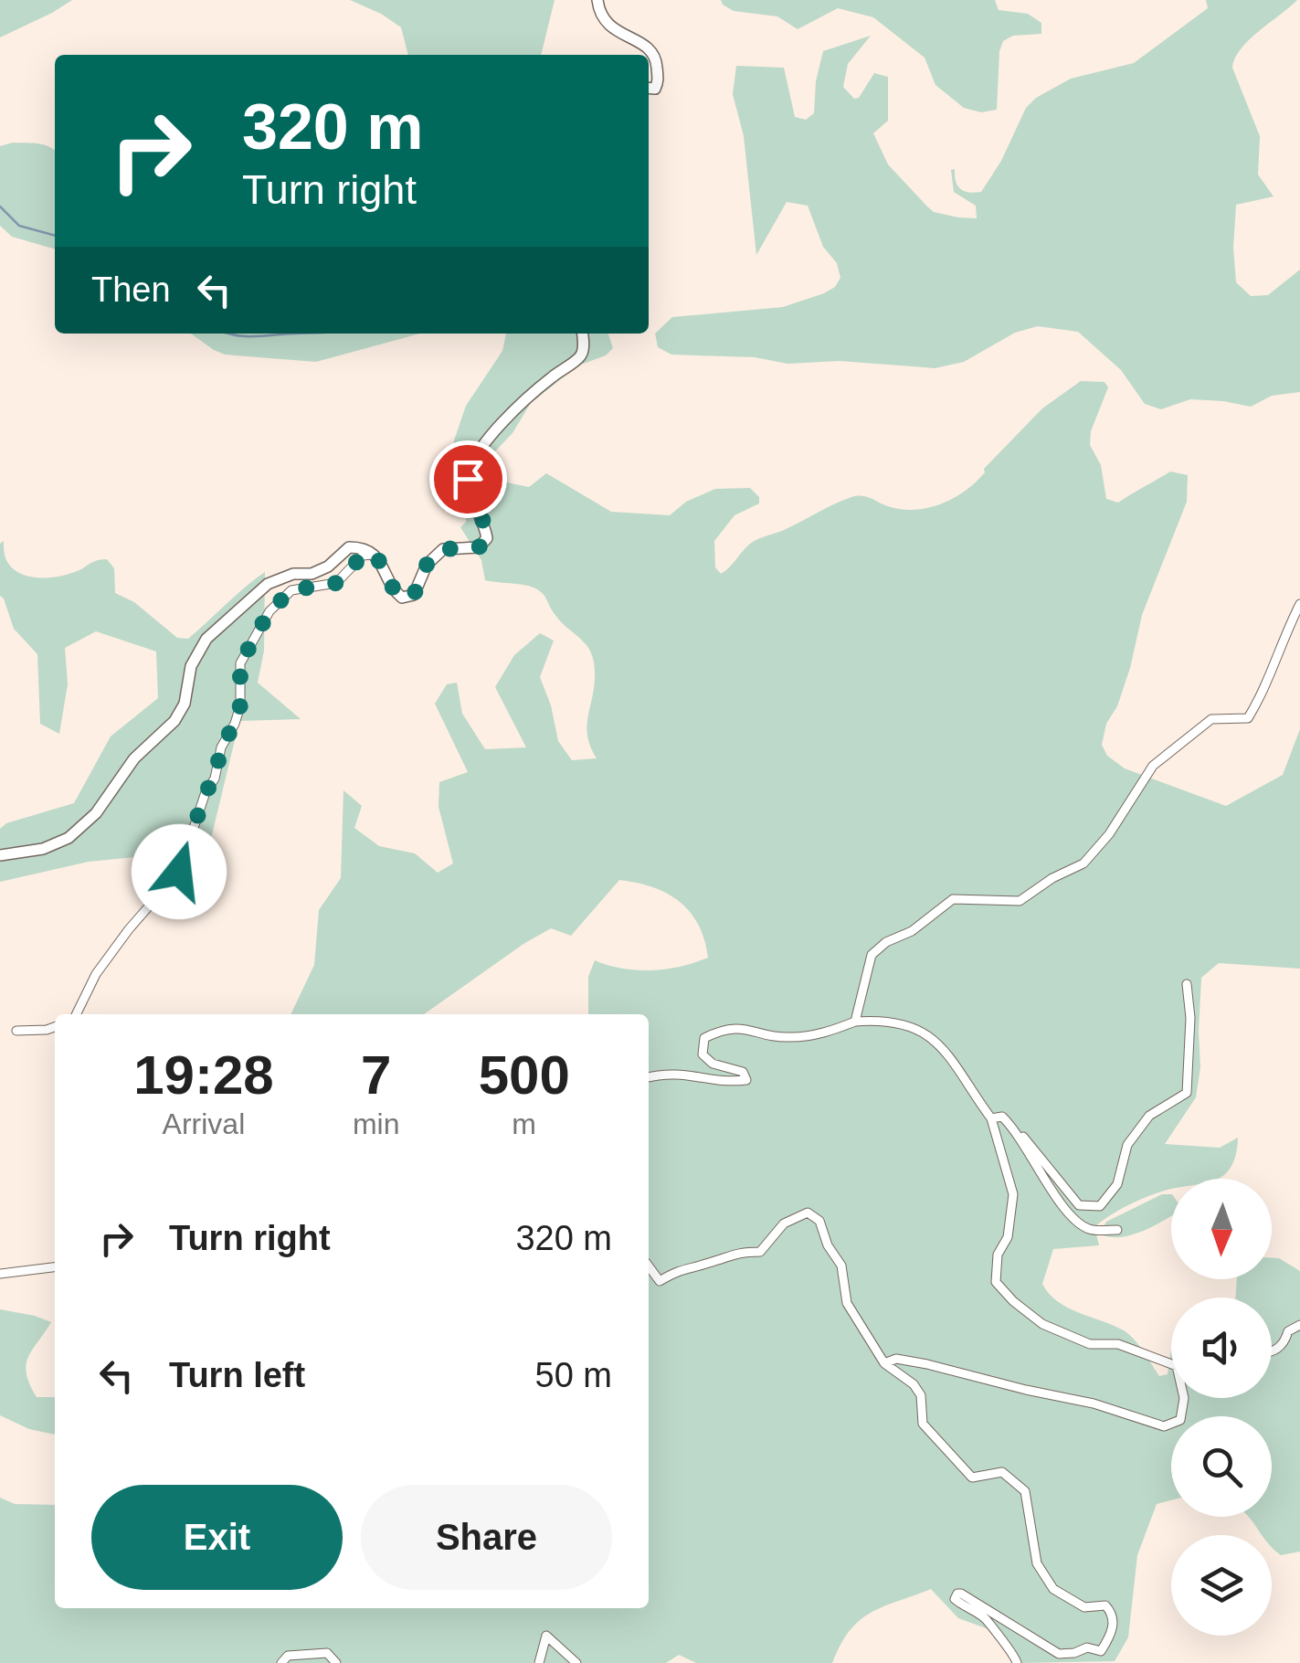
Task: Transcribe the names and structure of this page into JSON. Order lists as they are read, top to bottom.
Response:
{
  "north": "bottom",
  "page": {
    "turn": ["320 m", "Turn right"],
    "then": "Then",
    "eta": [
      "19:28",
      "Arrival",
      "7",
      "min",
      "500",
      "m"
    ],
    "list": [
      {
        "name": "Turn right",
        "value": "320 m"
      },
      {
        "name": "Turn left",
        "value": "50 m"
      }
    ],
    "buttons": ["Exit", "Share"]
  }
}
